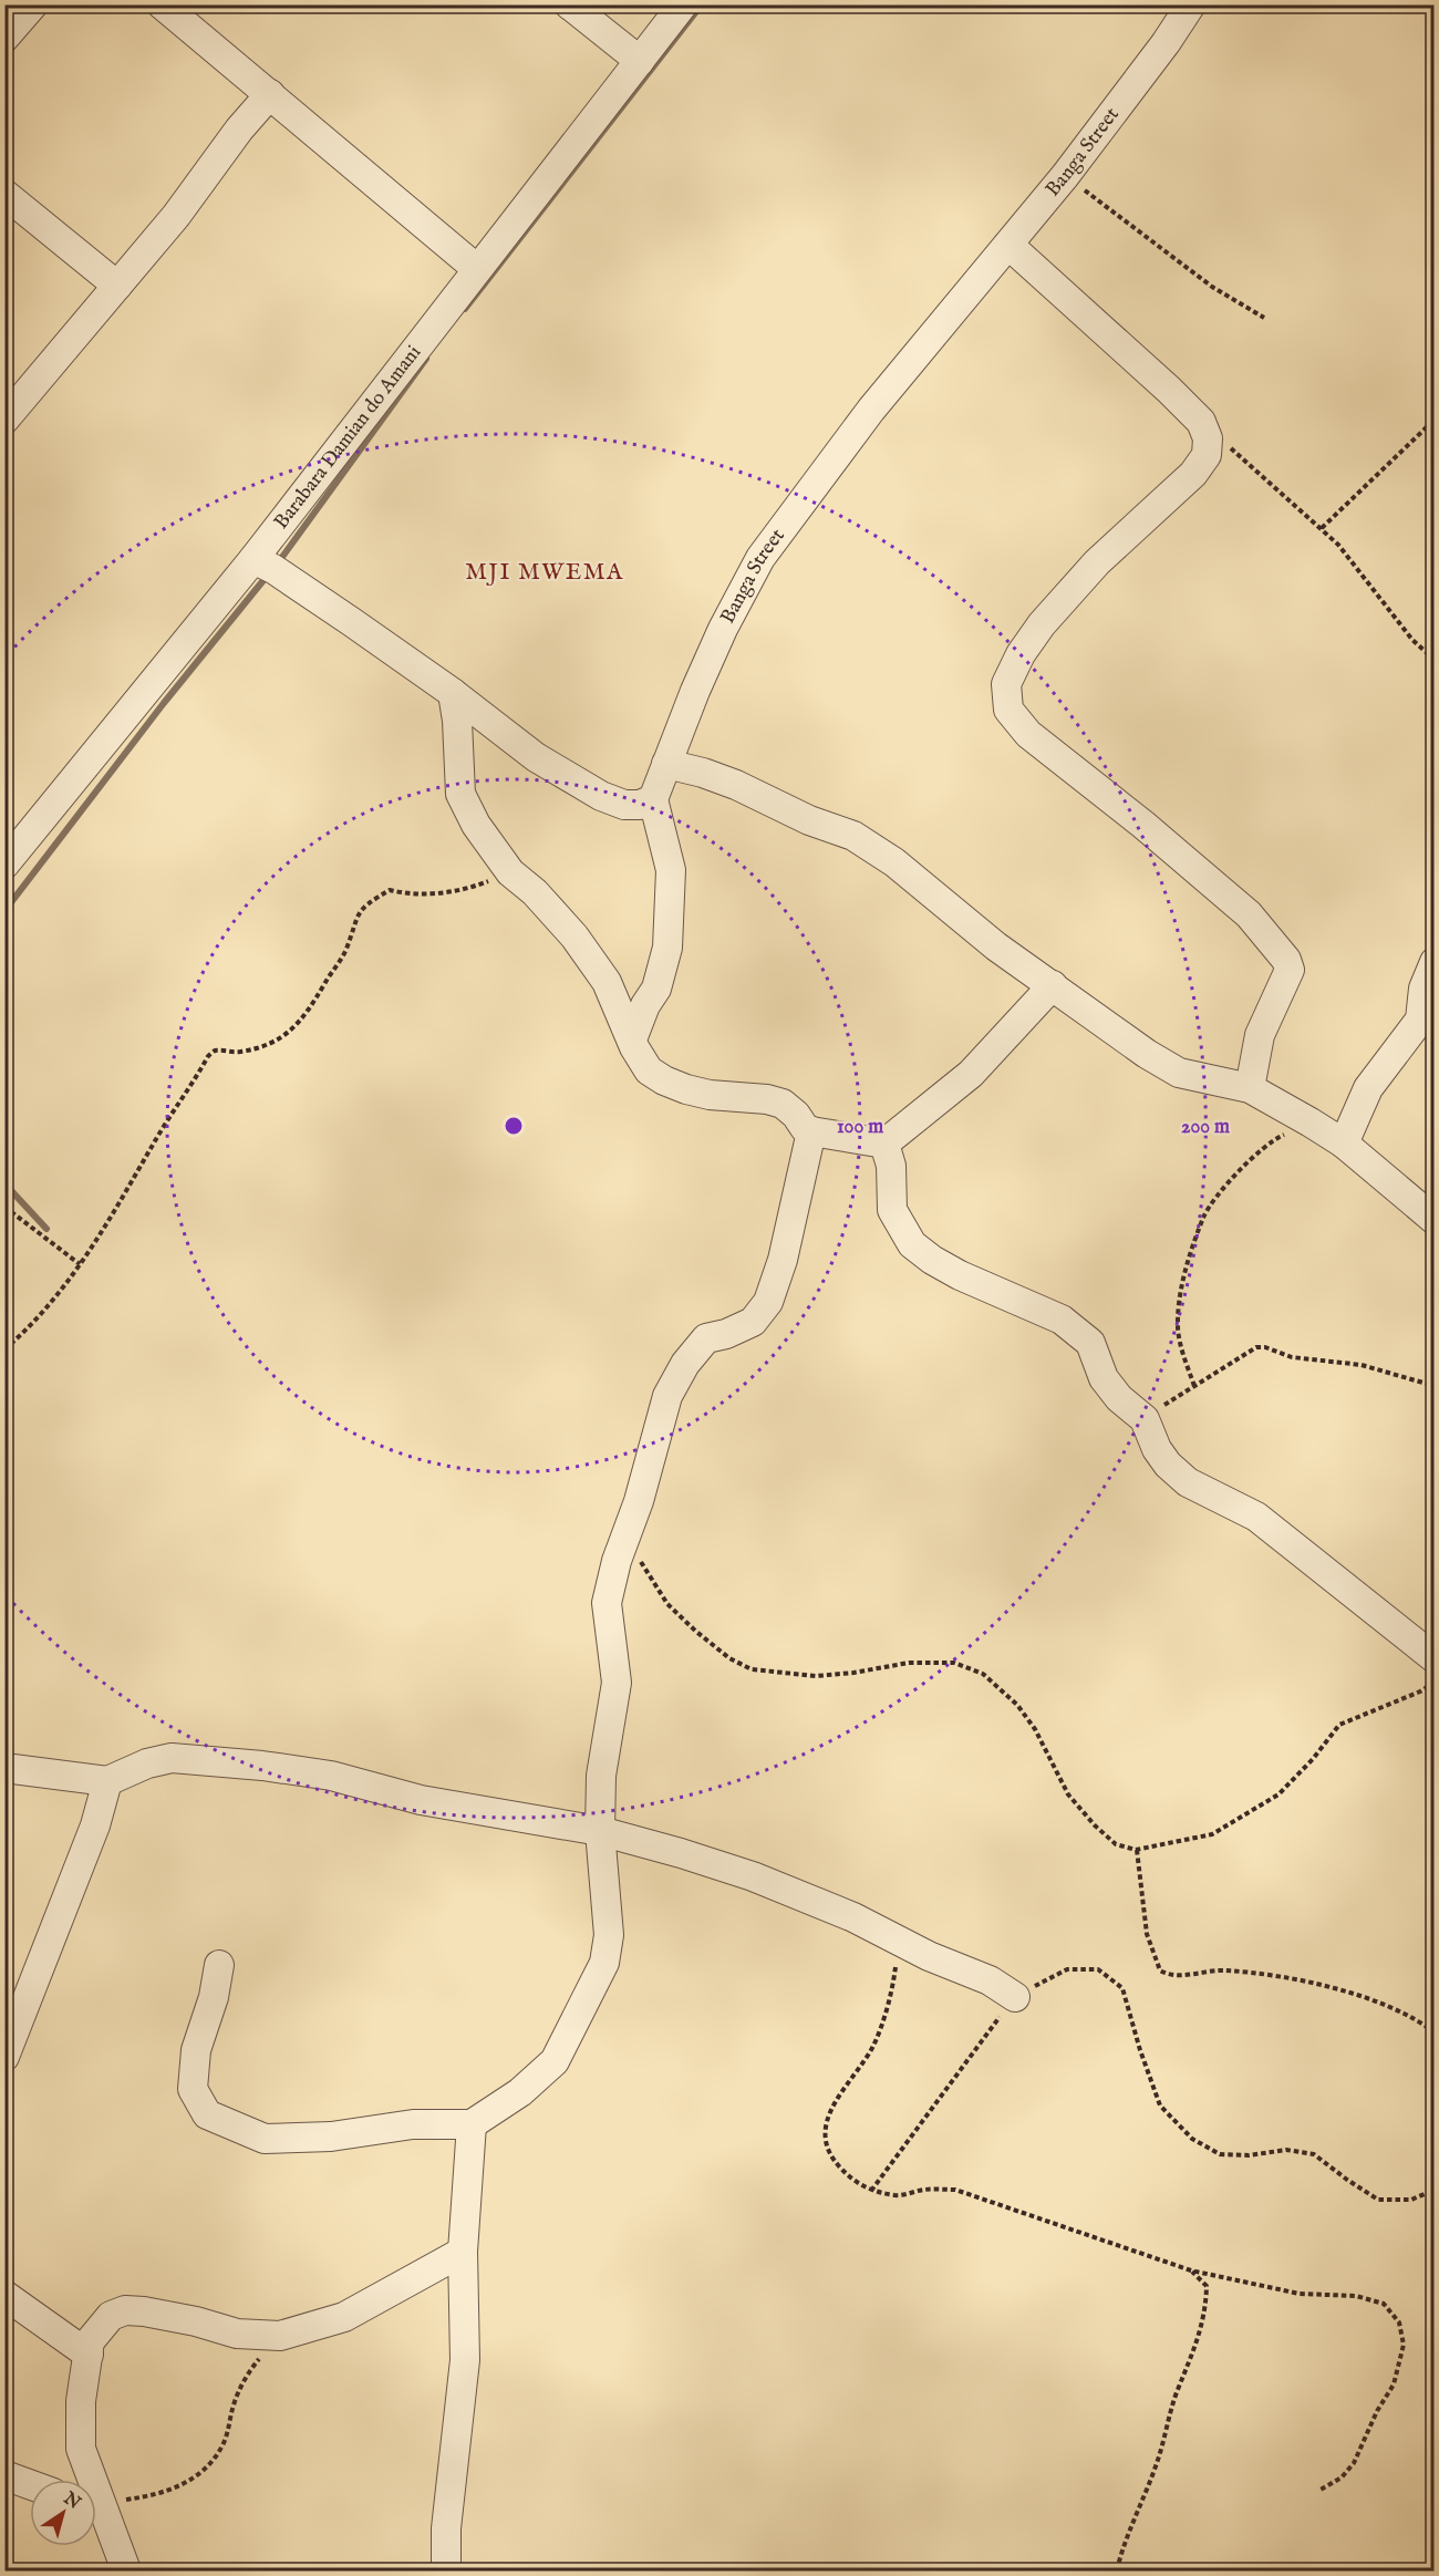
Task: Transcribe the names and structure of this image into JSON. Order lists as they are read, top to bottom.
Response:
{
  "streets": {
    "street": ["Banga Street", "Barabara Damian do Amani"]
  },
  "districts": ["MJI MWEMA"],
  "north": "top right",
  "rings": ["100 m", "200 m"]
}
